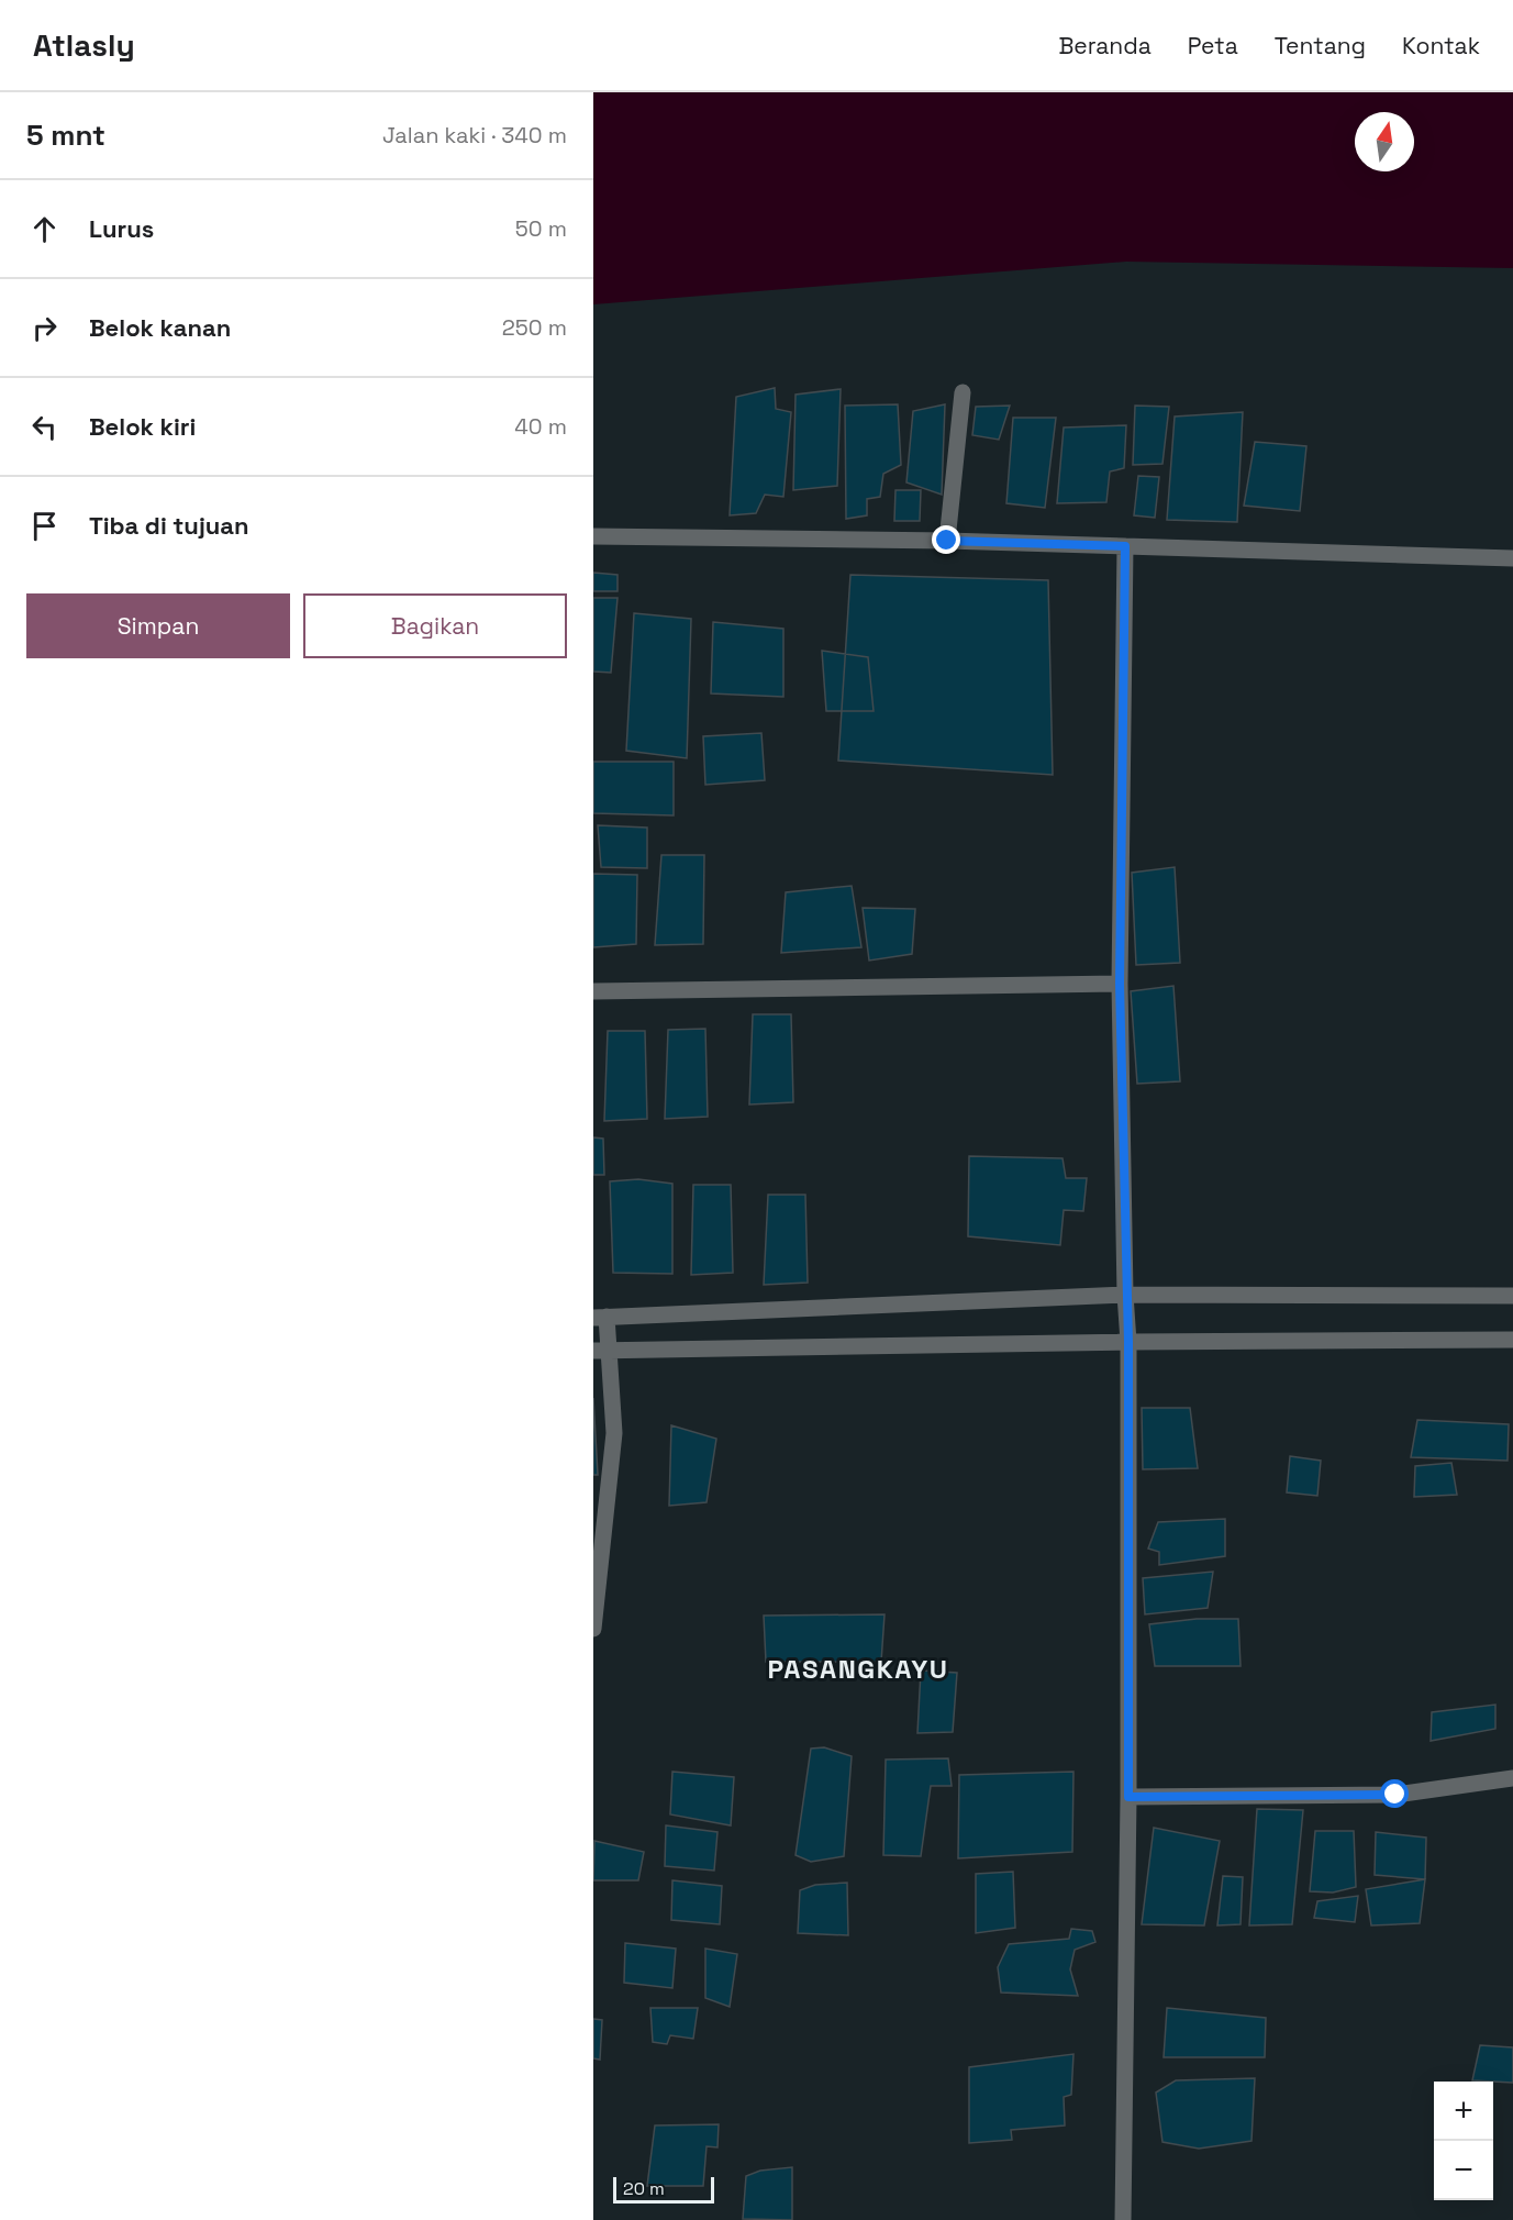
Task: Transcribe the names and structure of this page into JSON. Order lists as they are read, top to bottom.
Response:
{
  "districts": ["PASANGKAYU"],
  "scale_bar": "20 m",
  "north": "top",
  "page": {
    "header": "Atlasly",
    "nav": [
      "Beranda",
      "Peta",
      "Tentang",
      "Kontak"
    ],
    "heading": ["5 mnt", "Jalan kaki · 340 m"],
    "list": [
      ["Lurus", "50 m"],
      ["Belok kanan", "250 m"],
      ["Belok kiri", "40 m"],
      "Tiba di tujuan"
    ],
    "buttons": ["Simpan", "Bagikan"],
    "map_buttons": ["+", "−"],
    "scale": "20 m"
  }
}
